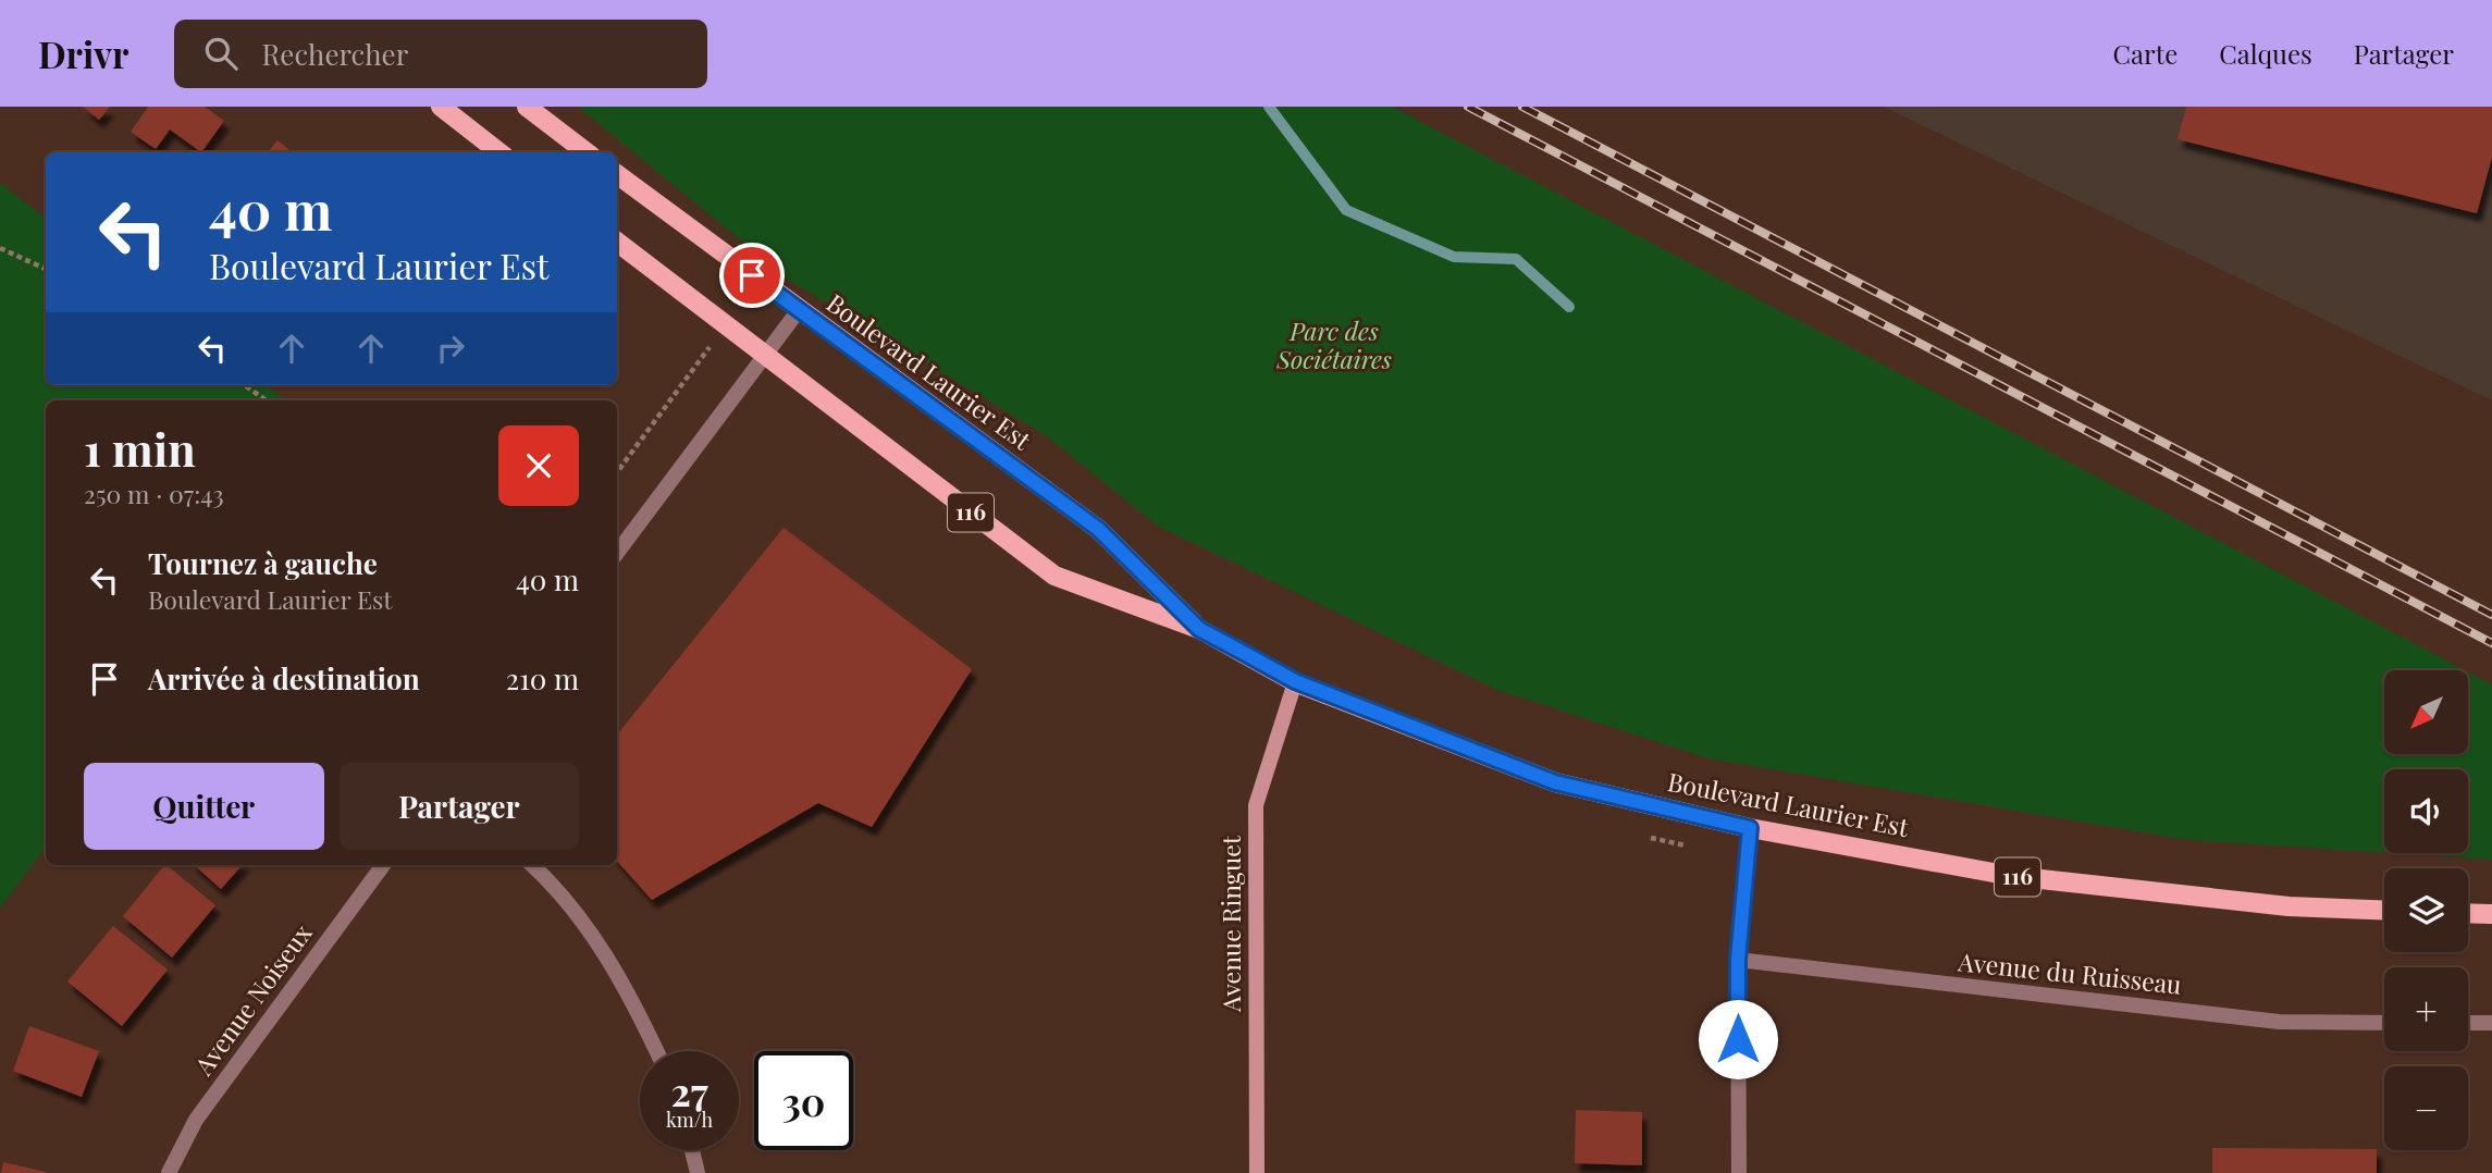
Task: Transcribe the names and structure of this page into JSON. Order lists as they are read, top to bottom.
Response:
{
  "streets": {
    "main road": ["Boulevard Laurier Est", "116"],
    "street": ["Avenue Ringuet", "Avenue du Ruisseau", "Avenue Noiseux"]
  },
  "crossings": [
    ["Boulevard Laurier Est", "Avenue Ringuet"]
  ],
  "parks": ["Parc des Sociétaires"],
  "north": "bottom left",
  "page": {
    "header": "Drivr",
    "search": "Rechercher",
    "nav": ["Carte", "Calques", "Partager"],
    "turn": ["40 m", "Boulevard Laurier Est"],
    "heading": ["1 min", "250 m · 07:43"],
    "list": [
      {
        "name": "Tournez à gauche",
        "note": "Boulevard Laurier Est",
        "value": "40 m"
      },
      {
        "name": "Arrivée à destination",
        "value": "210 m"
      }
    ],
    "map_buttons": ["+", "−"],
    "buttons": ["Quitter", "Partager"],
    "speed": "27 km/h",
    "limit": "30"
  }
}
